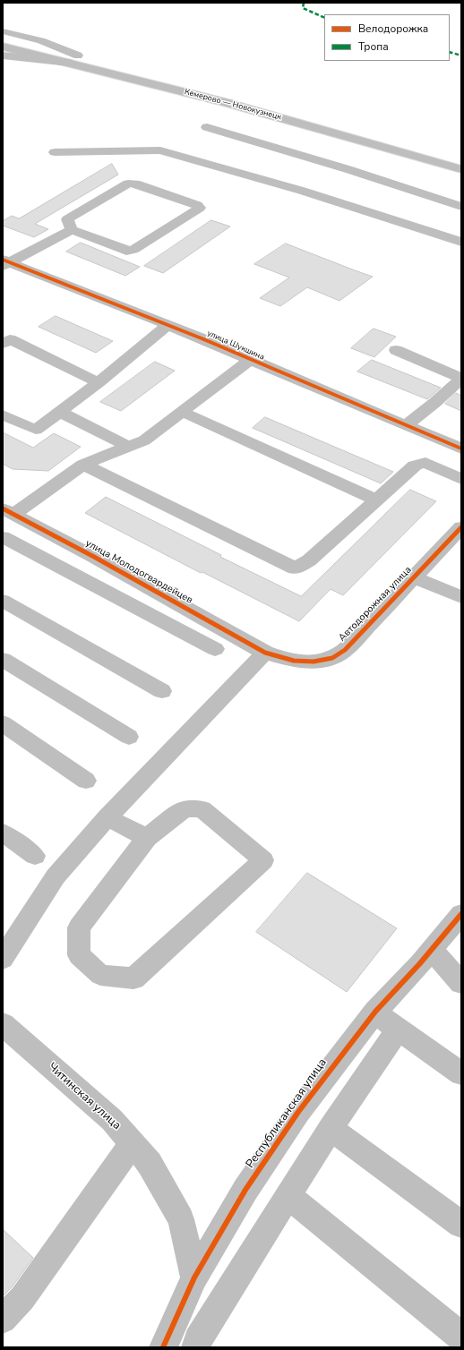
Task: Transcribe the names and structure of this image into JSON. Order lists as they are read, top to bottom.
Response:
{
  "streets": {
    "main road": [
      "Кемерово — Новокузнецк",
      "улица Шукшина",
      "улица Молодогвардейцев",
      "Автодорожная улица",
      "Читинская улица",
      "Республиканская улица"
    ]
  },
  "crossings": [
    ["улица Молодогвардейцев", "Автодорожная улица"],
    ["Читинская улица", "Республиканская улица"]
  ],
  "legend": ["Велодорожка", "Тропа"]
}
